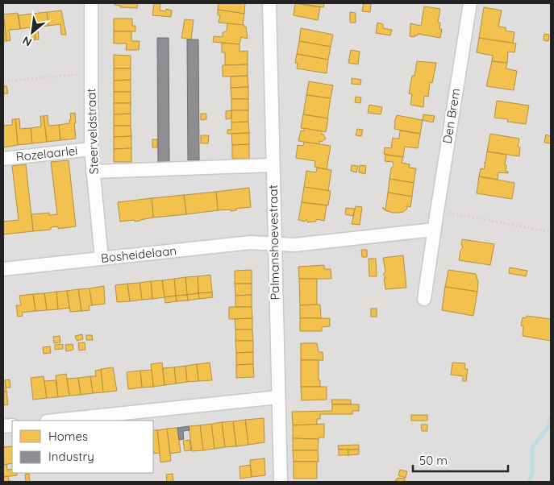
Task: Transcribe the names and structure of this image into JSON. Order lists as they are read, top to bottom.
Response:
{
  "streets": {
    "street": [
      "Den Brem",
      "Steerveldstraat",
      "Rozelaarlei",
      "Palmanshoevestraat",
      "Bosheidelaan"
    ]
  },
  "crossings": [
    ["Steerveldstraat", "Rozelaarlei"],
    ["Steerveldstraat", "Bosheidelaan"],
    ["Palmanshoevestraat", "Bosheidelaan"]
  ],
  "legend": ["Homes", "Industry"],
  "scale_bar": "50 m",
  "north": "bottom left"
}
